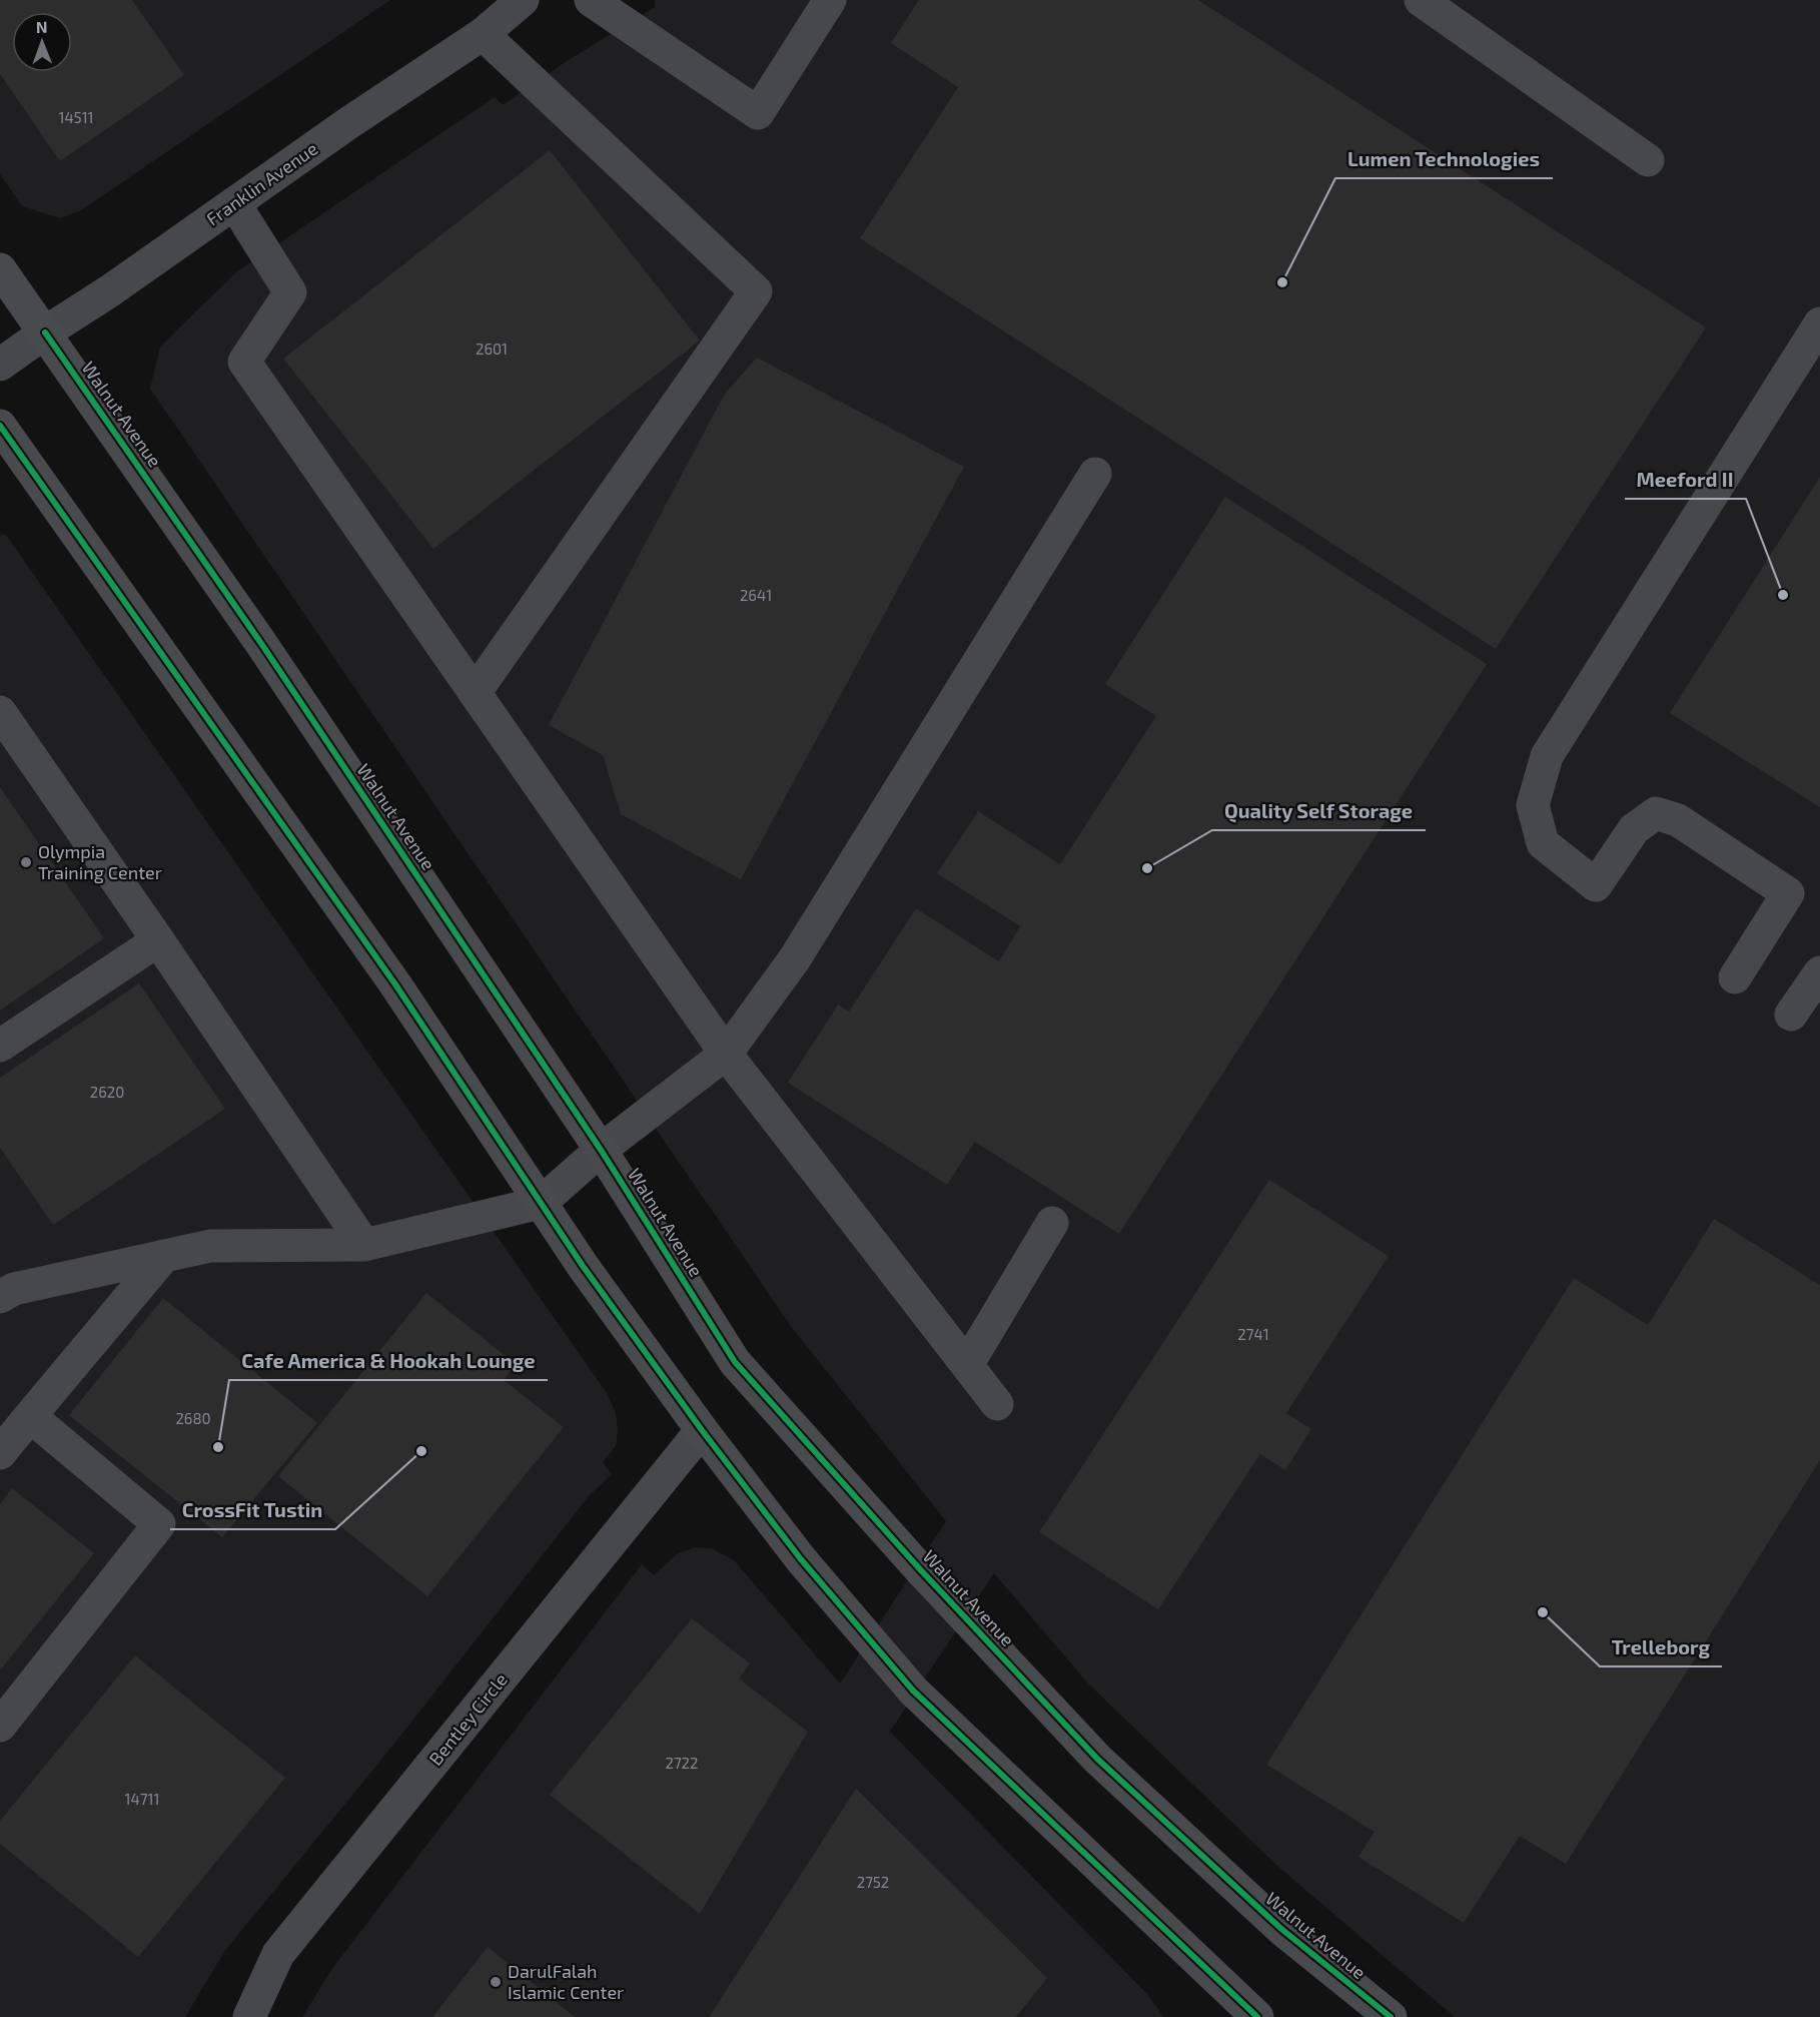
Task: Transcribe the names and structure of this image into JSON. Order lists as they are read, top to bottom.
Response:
{
  "streets": {
    "main road": ["Walnut Avenue"],
    "street": ["Franklin Avenue", "Bentley Circle"]
  },
  "crossings": [
    ["Franklin Avenue", "Walnut Avenue"]
  ],
  "places": [
    "Lumen Technologies",
    "Meeford II",
    "Olympia Training Center",
    "Quality Self Storage",
    "Cafe America & Hookah Lounge",
    "CrossFit Tustin",
    "Trelleborg",
    "DarulFalah Islamic Center"
  ],
  "house_numbers": [
    "14511",
    "2601",
    "2641",
    "2620",
    "2741",
    "2680",
    "2722",
    "14711",
    "2752"
  ],
  "north": "top"
}
